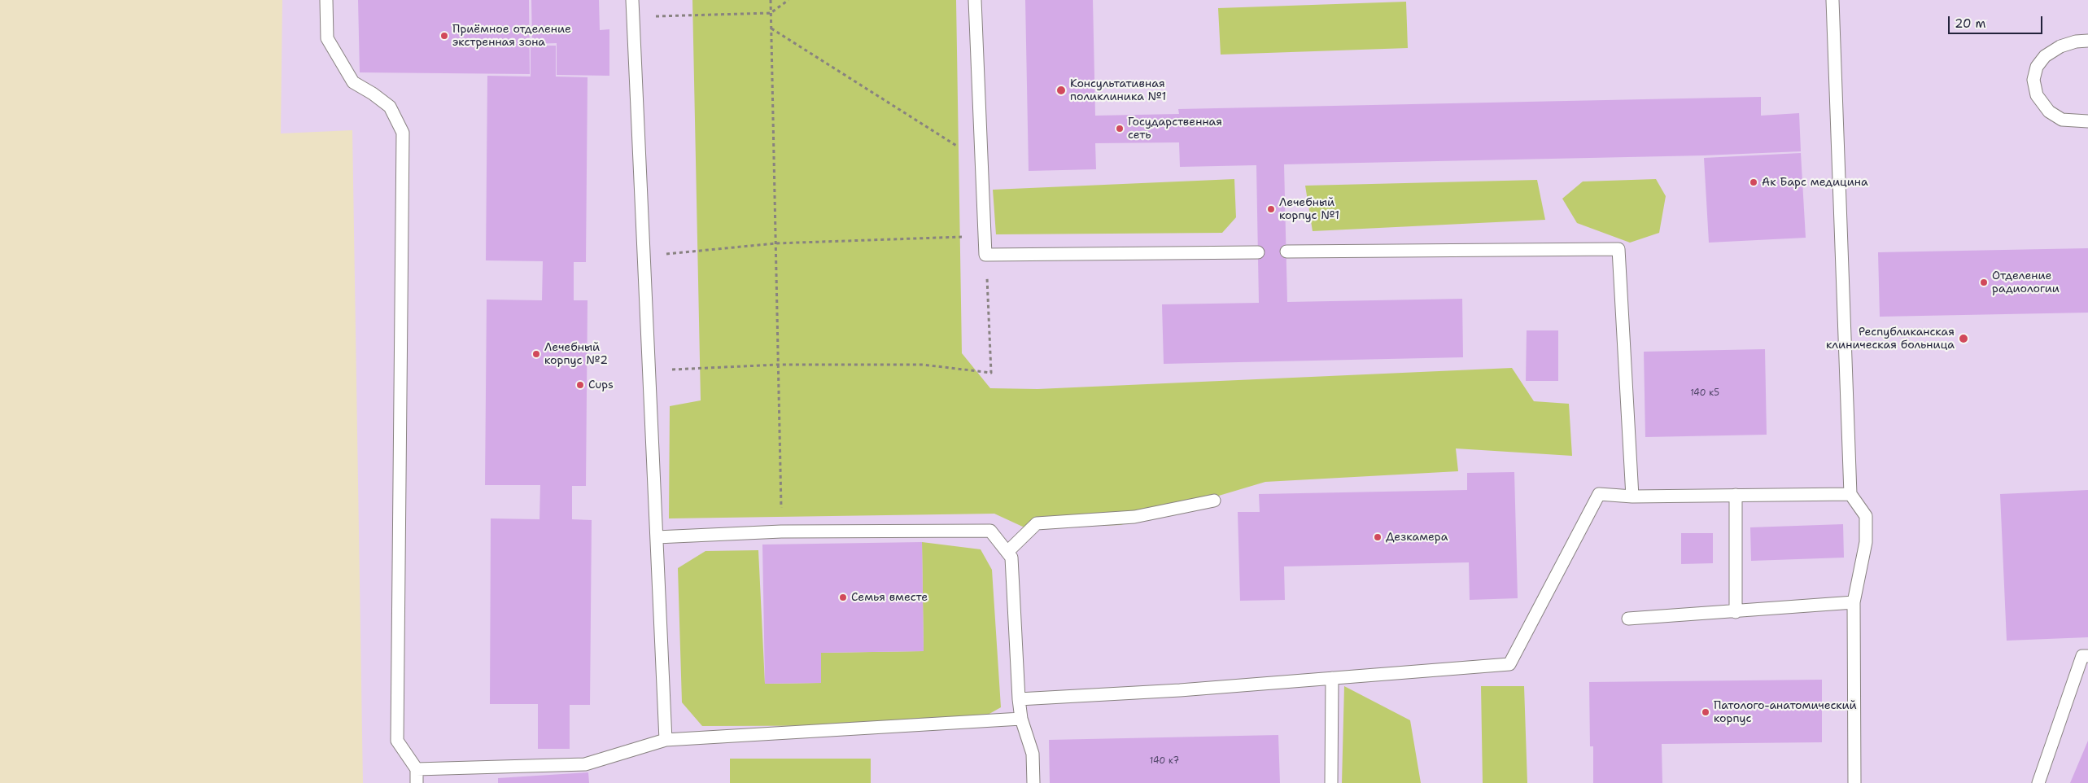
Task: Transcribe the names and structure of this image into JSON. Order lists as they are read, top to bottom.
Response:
{
  "places": [
    "Приёмное отделение экстренная зона",
    "Консультативная поликлиника №1",
    "Государственная сеть",
    "Ак Барс медицина",
    "Лечебный корпус №1",
    "Отделение радиологии",
    "Республиканская клиническая больница",
    "Лечебный корпус №2",
    "Cups",
    "Дезкамера",
    "Семья вместе",
    "Патолого-анатомический корпус"
  ],
  "house_numbers": ["140 к5", "140 к7"],
  "scale_bar": "20 m"
}
